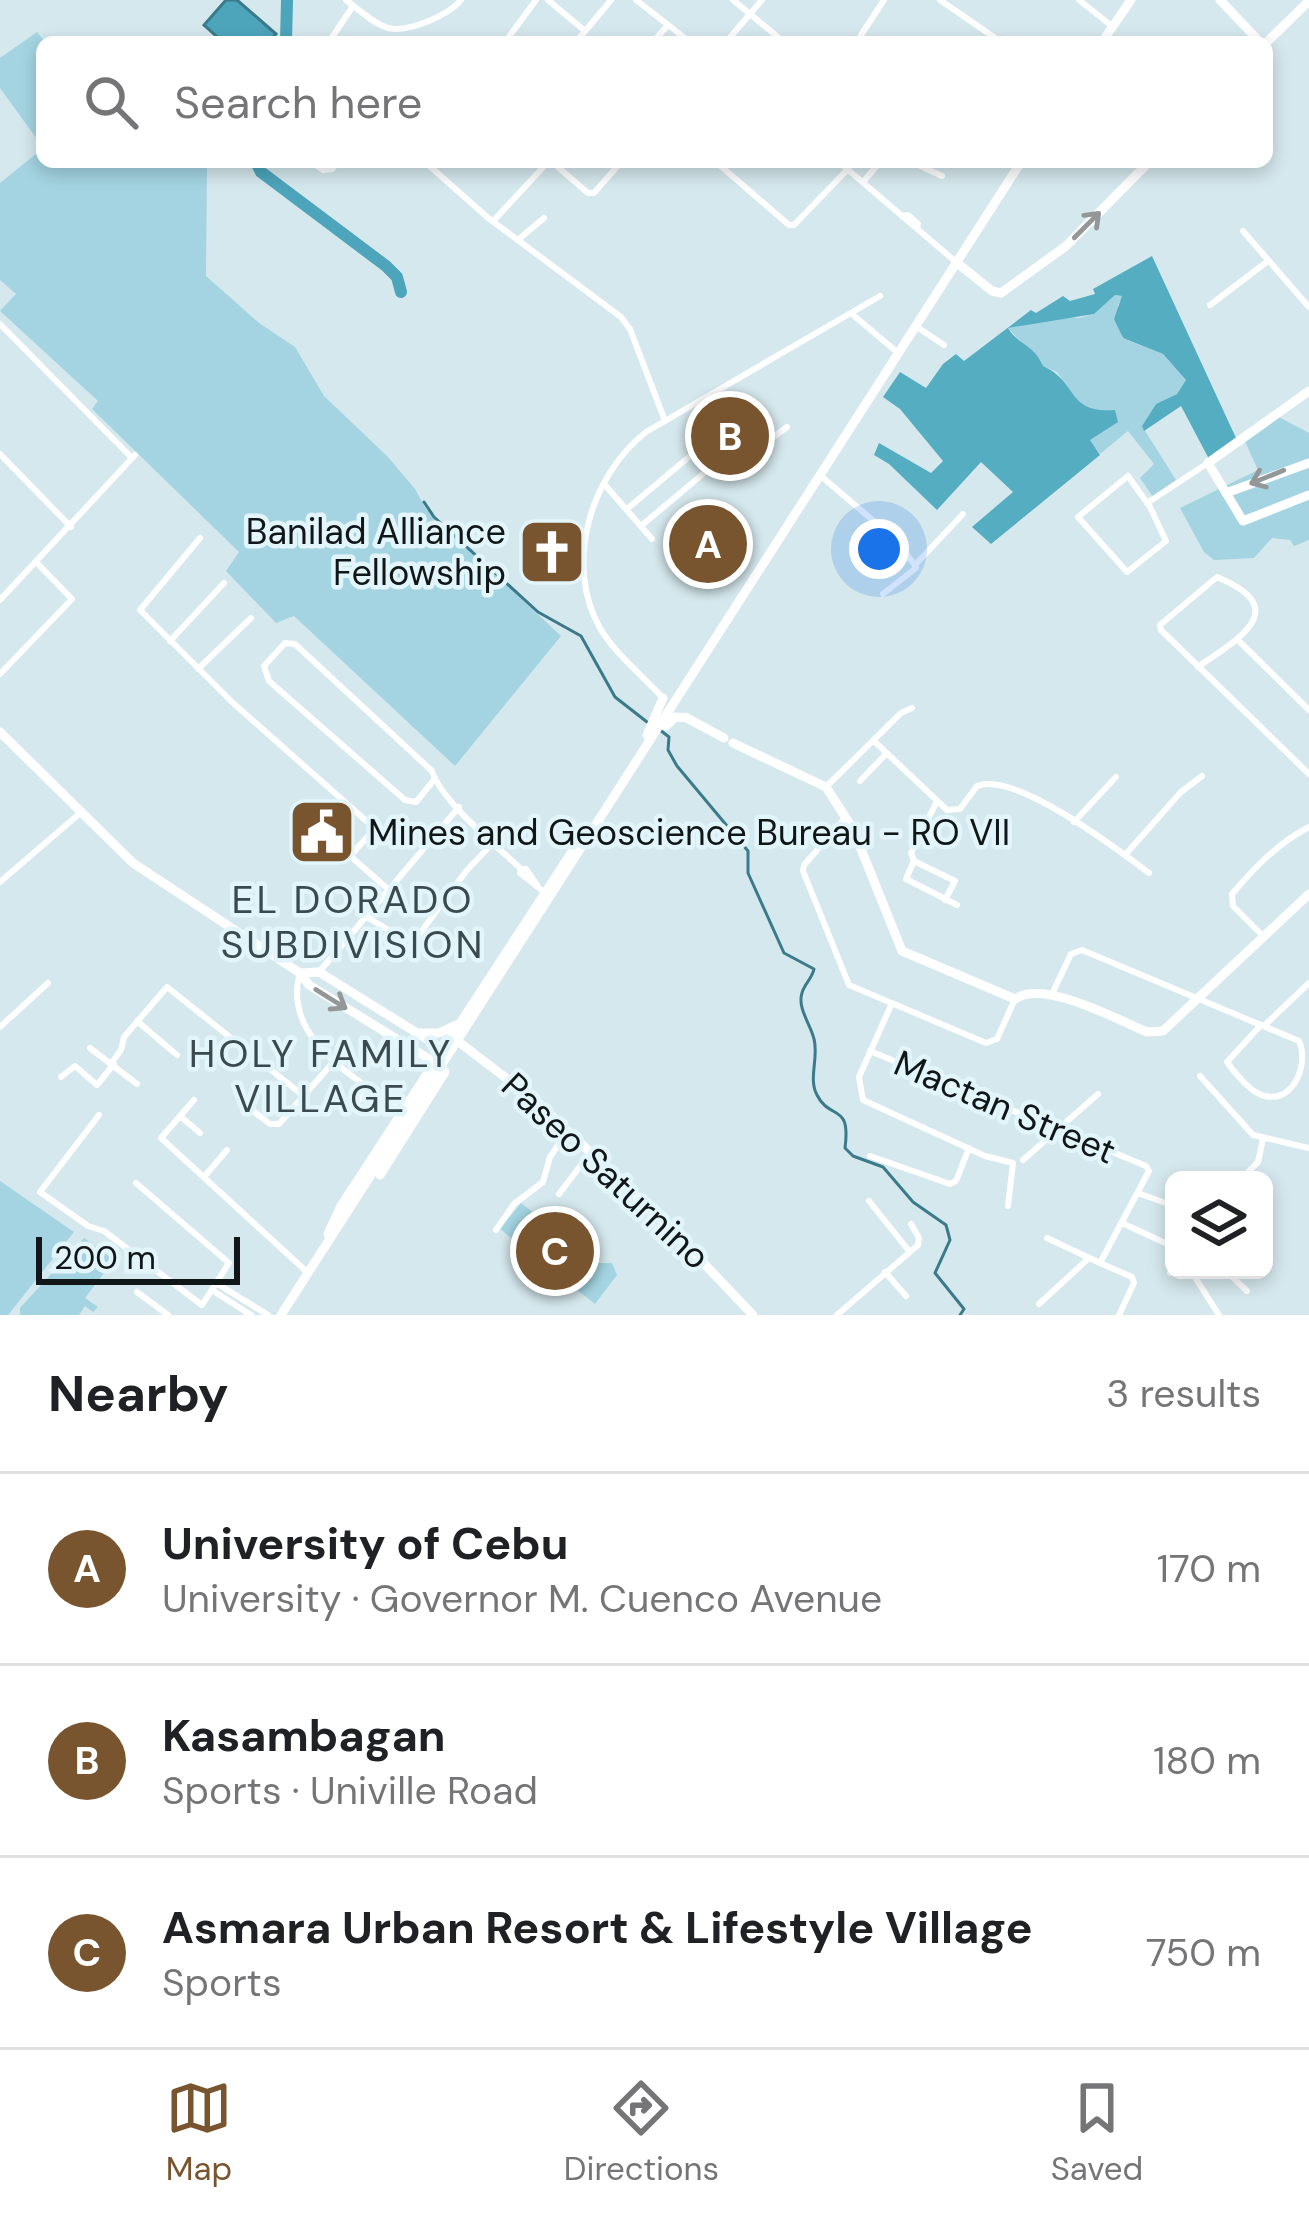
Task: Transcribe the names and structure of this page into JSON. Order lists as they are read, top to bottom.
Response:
{
  "streets": {
    "main road": ["Paseo Saturnino"],
    "street": ["Mactan Street"]
  },
  "districts": ["EL DORADO SUBDIVISION", "HOLY FAMILY VILLAGE"],
  "places": {
    "church": ["Banilad Alliance Fellowship"],
    "public building": ["Mines and Geoscience Bureau - RO VII"]
  },
  "scale_bar": "200 m",
  "page": {
    "search": "Search here",
    "pins": ["B", "A", "C"],
    "scale": "200 m",
    "heading": ["Nearby", "3 results"],
    "list": [
      {
        "mark": "A",
        "name": "University of Cebu",
        "note": "University · Governor M. Cuenco Avenue",
        "value": "170 m"
      },
      {
        "mark": "B",
        "name": "Kasambagan",
        "note": "Sports · Univille Road",
        "value": "180 m"
      },
      {
        "mark": "C",
        "name": "Asmara Urban Resort & Lifestyle Village",
        "note": "Sports",
        "value": "750 m"
      }
    ],
    "nav": ["Map", "Directions", "Saved"]
  }
}
